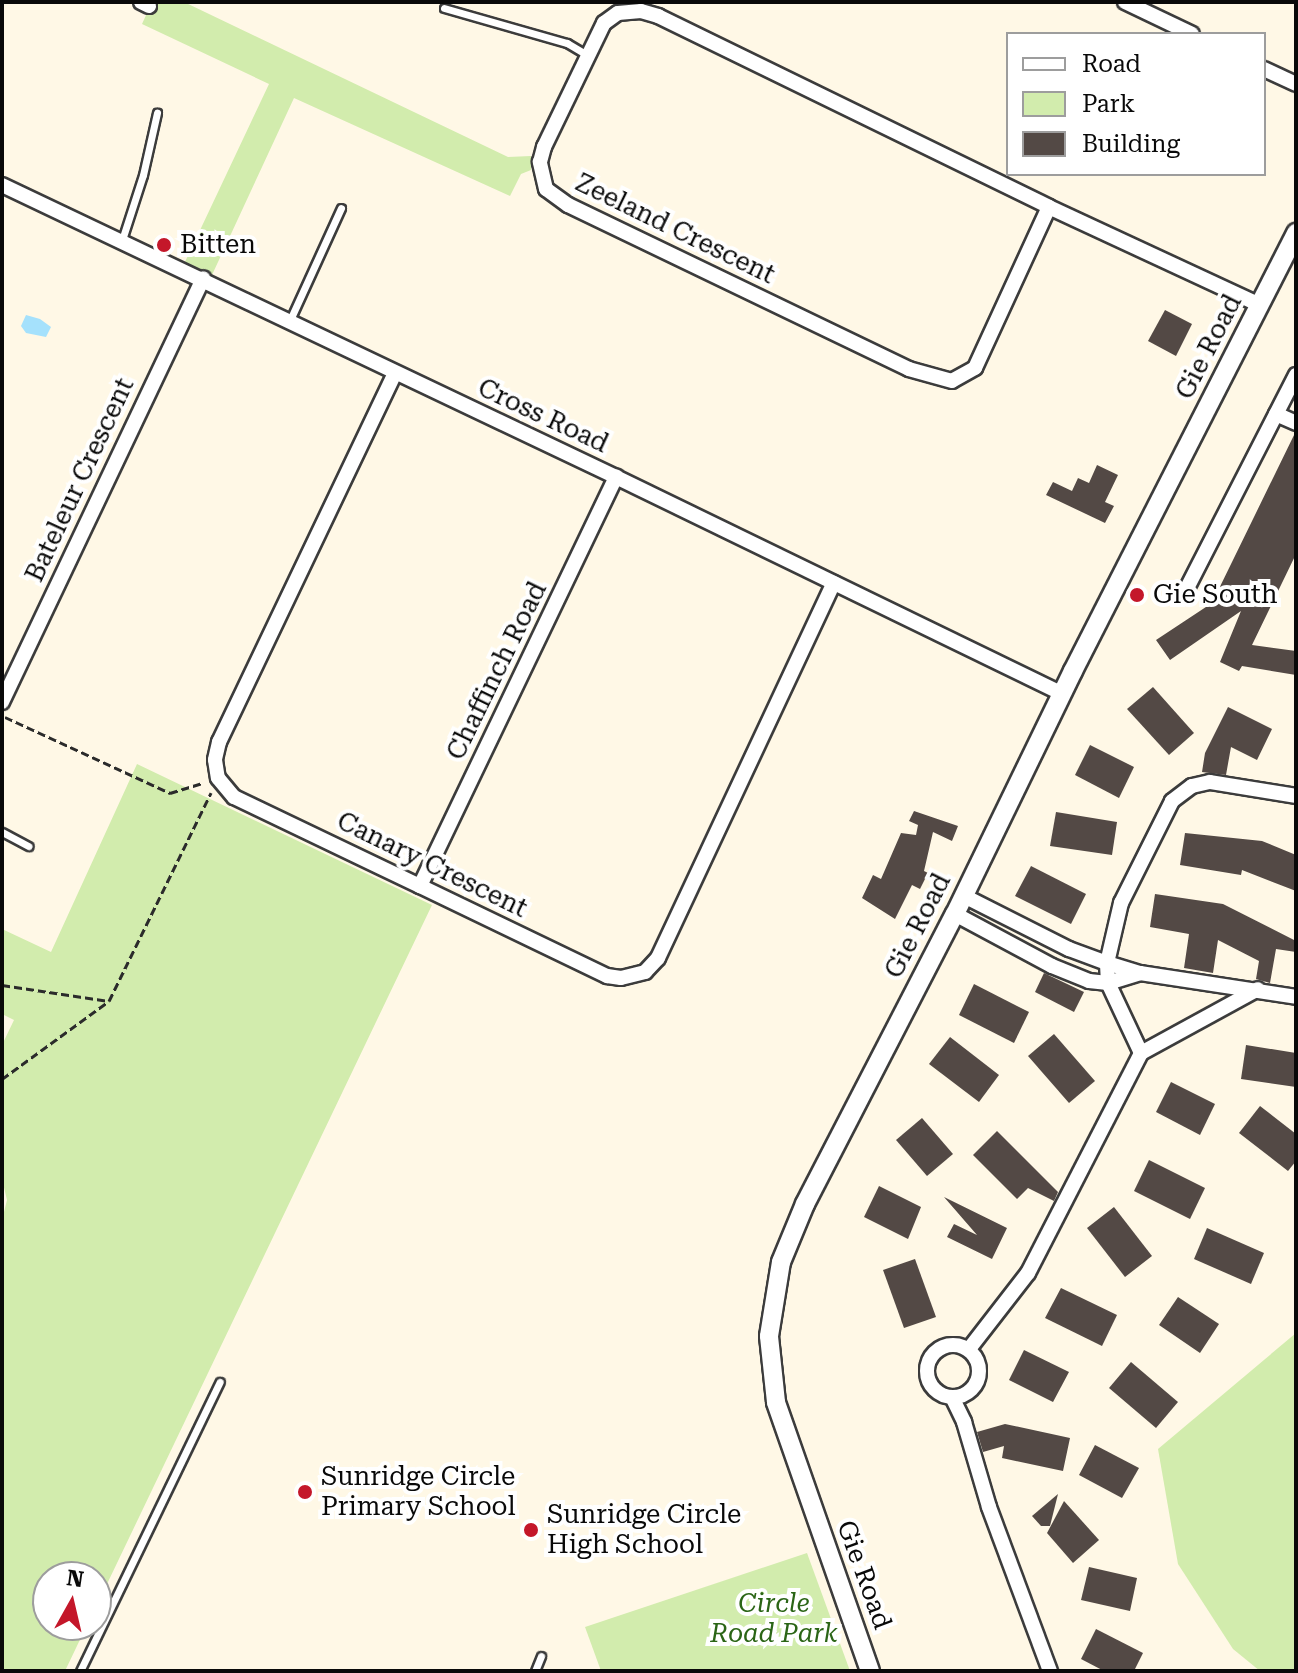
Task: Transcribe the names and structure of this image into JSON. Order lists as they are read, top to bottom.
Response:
{
  "streets": {
    "street": [
      "Zeeland Crescent",
      "Gie Road",
      "Cross Road",
      "Bateleur Crescent",
      "Chaffinch Road",
      "Canary Crescent"
    ]
  },
  "crossings": [
    ["Zeeland Crescent", "Gie Road"],
    ["Gie Road", "Cross Road"],
    ["Cross Road", "Bateleur Crescent"],
    ["Cross Road", "Chaffinch Road"],
    ["Cross Road", "Canary Crescent"],
    ["Chaffinch Road", "Canary Crescent"]
  ],
  "parks": ["Circle Road Park"],
  "places": [
    "Bitten",
    "Gie South",
    "Sunridge Circle Primary School",
    "Sunridge Circle High School"
  ],
  "legend": ["Road", "Park", "Building"],
  "north": "top"
}
